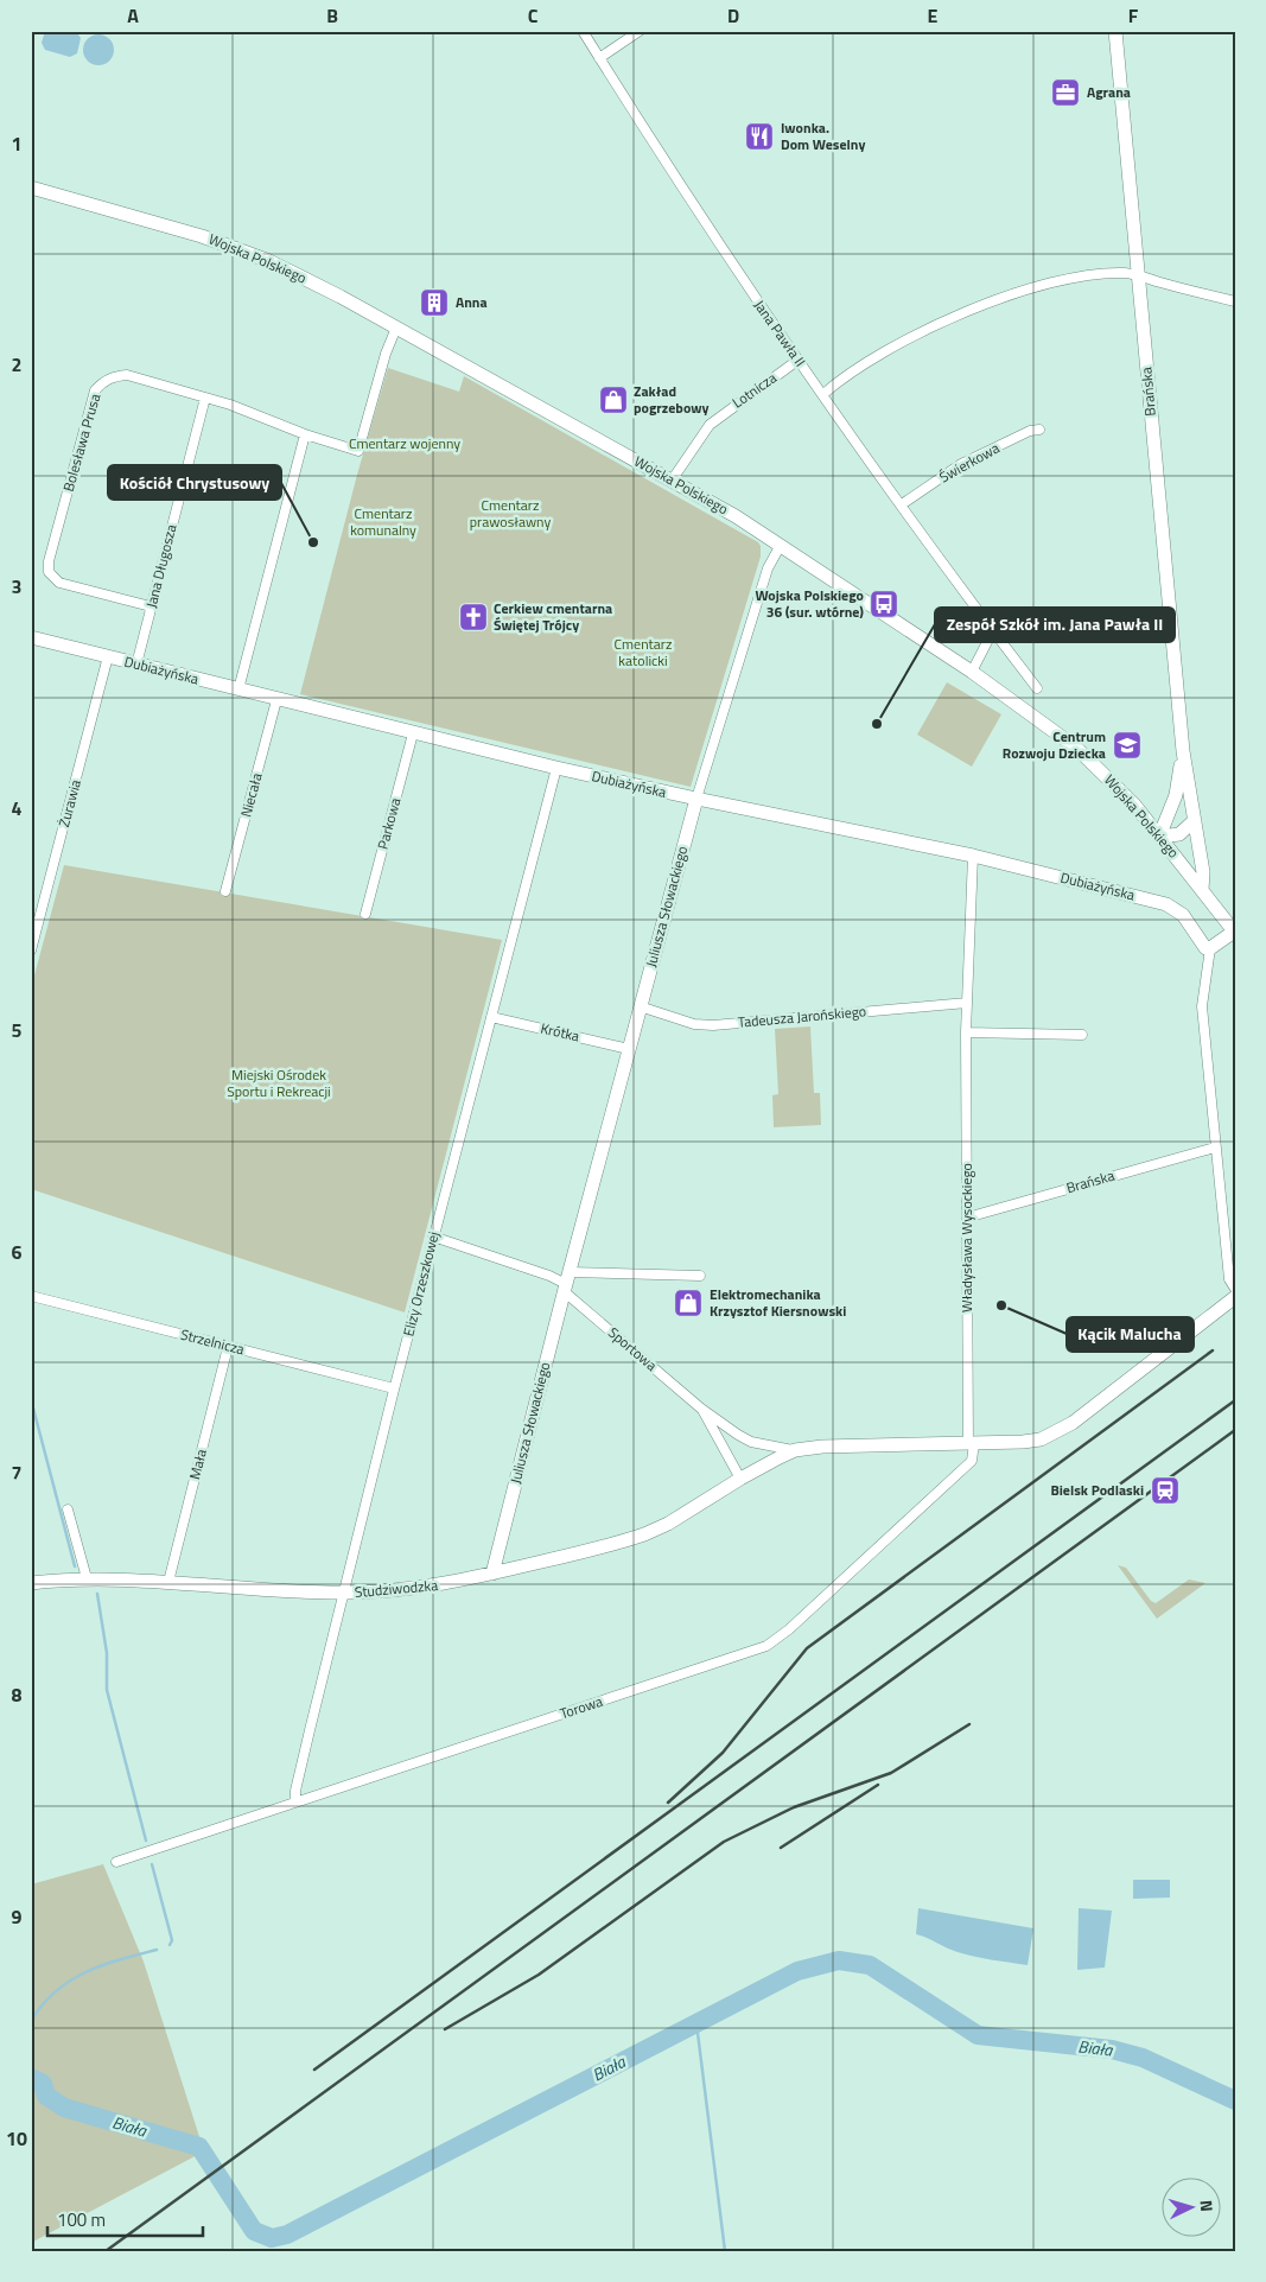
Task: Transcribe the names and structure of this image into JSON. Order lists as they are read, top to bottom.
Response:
{
  "streets": {
    "street": [
      "Wojska Polskiego",
      "Jana Pawła II",
      "Lotnicza",
      "Brańska",
      "Bolesława Prusa",
      "Świerkowa",
      "Jana Długosza",
      "Dubiażyńska",
      "Niecała",
      "Żurawia",
      "Parkowa",
      "Juliusza Słowackiego",
      "Tadeusza Jarońskiego",
      "Krótka",
      "Władysława Wysockiego",
      "Elizy Orzeszkowej",
      "Strzelnicza",
      "Sportowa",
      "Mała",
      "Studziwodzka",
      "Torowa"
    ]
  },
  "crossings": [
    ["Wojska Polskiego", "Lotnicza"],
    ["Wojska Polskiego", "Brańska"],
    ["Wojska Polskiego", "Bolesława Prusa"],
    ["Wojska Polskiego", "Juliusza Słowackiego"],
    ["Jana Pawła II", "Lotnicza"],
    ["Jana Pawła II", "Świerkowa"],
    ["Brańska", "Władysława Wysockiego"],
    ["Bolesława Prusa", "Jana Długosza"],
    ["Jana Długosza", "Dubiażyńska"],
    ["Dubiażyńska", "Niecała"],
    ["Dubiażyńska", "Żurawia"],
    ["Dubiażyńska", "Parkowa"],
    ["Dubiażyńska", "Juliusza Słowackiego"],
    ["Dubiażyńska", "Władysława Wysockiego"],
    ["Dubiażyńska", "Elizy Orzeszkowej"],
    ["Juliusza Słowackiego", "Tadeusza Jarońskiego"],
    ["Juliusza Słowackiego", "Krótka"],
    ["Juliusza Słowackiego", "Sportowa"],
    ["Juliusza Słowackiego", "Studziwodzka"],
    ["Tadeusza Jarońskiego", "Władysława Wysockiego"],
    ["Krótka", "Elizy Orzeszkowej"],
    ["Władysława Wysockiego", "Sportowa"],
    ["Władysława Wysockiego", "Torowa"],
    ["Elizy Orzeszkowej", "Strzelnicza"],
    ["Elizy Orzeszkowej", "Sportowa"],
    ["Elizy Orzeszkowej", "Studziwodzka"],
    ["Elizy Orzeszkowej", "Torowa"],
    ["Strzelnicza", "Mała"],
    ["Sportowa", "Studziwodzka"],
    ["Sportowa", "Torowa"],
    ["Mała", "Studziwodzka"]
  ],
  "water": ["Biała"],
  "parks": [
    "Cmentarz wojenny",
    "Cmentarz prawosławny",
    "Cmentarz komunalny",
    "Cmentarz katolicki",
    "Miejski Ośrodek Sportu i Rekreacji"
  ],
  "places": {
    "office": ["Agrana"],
    "restaurant": ["Iwonka. Dom Weselny"],
    "building": ["Anna"],
    "shop": ["Zakład pogrzebowy", "Elektromechanika Krzysztof Kiersnowski"],
    "other": ["Kościół Chrystusowy", "Zespół Szkół im. Jana Pawła II", "Kącik Malucha"],
    "bus stop": ["Wojska Polskiego 36 (sur. wtórne)"],
    "church": ["Cerkiew cmentarna Świętej Trójcy"],
    "school or university": ["Centrum Rozwoju Dziecka"],
    "station": ["Bielsk Podlaski"]
  },
  "scale_bar": "100 m",
  "north": "right",
  "grid": {
    "columns": [
      "A",
      "B",
      "C",
      "D",
      "E",
      "F"
    ],
    "rows": [
      "1",
      "2",
      "3",
      "4",
      "5",
      "6",
      "7",
      "8",
      "9",
      "10"
    ]
  }
}
